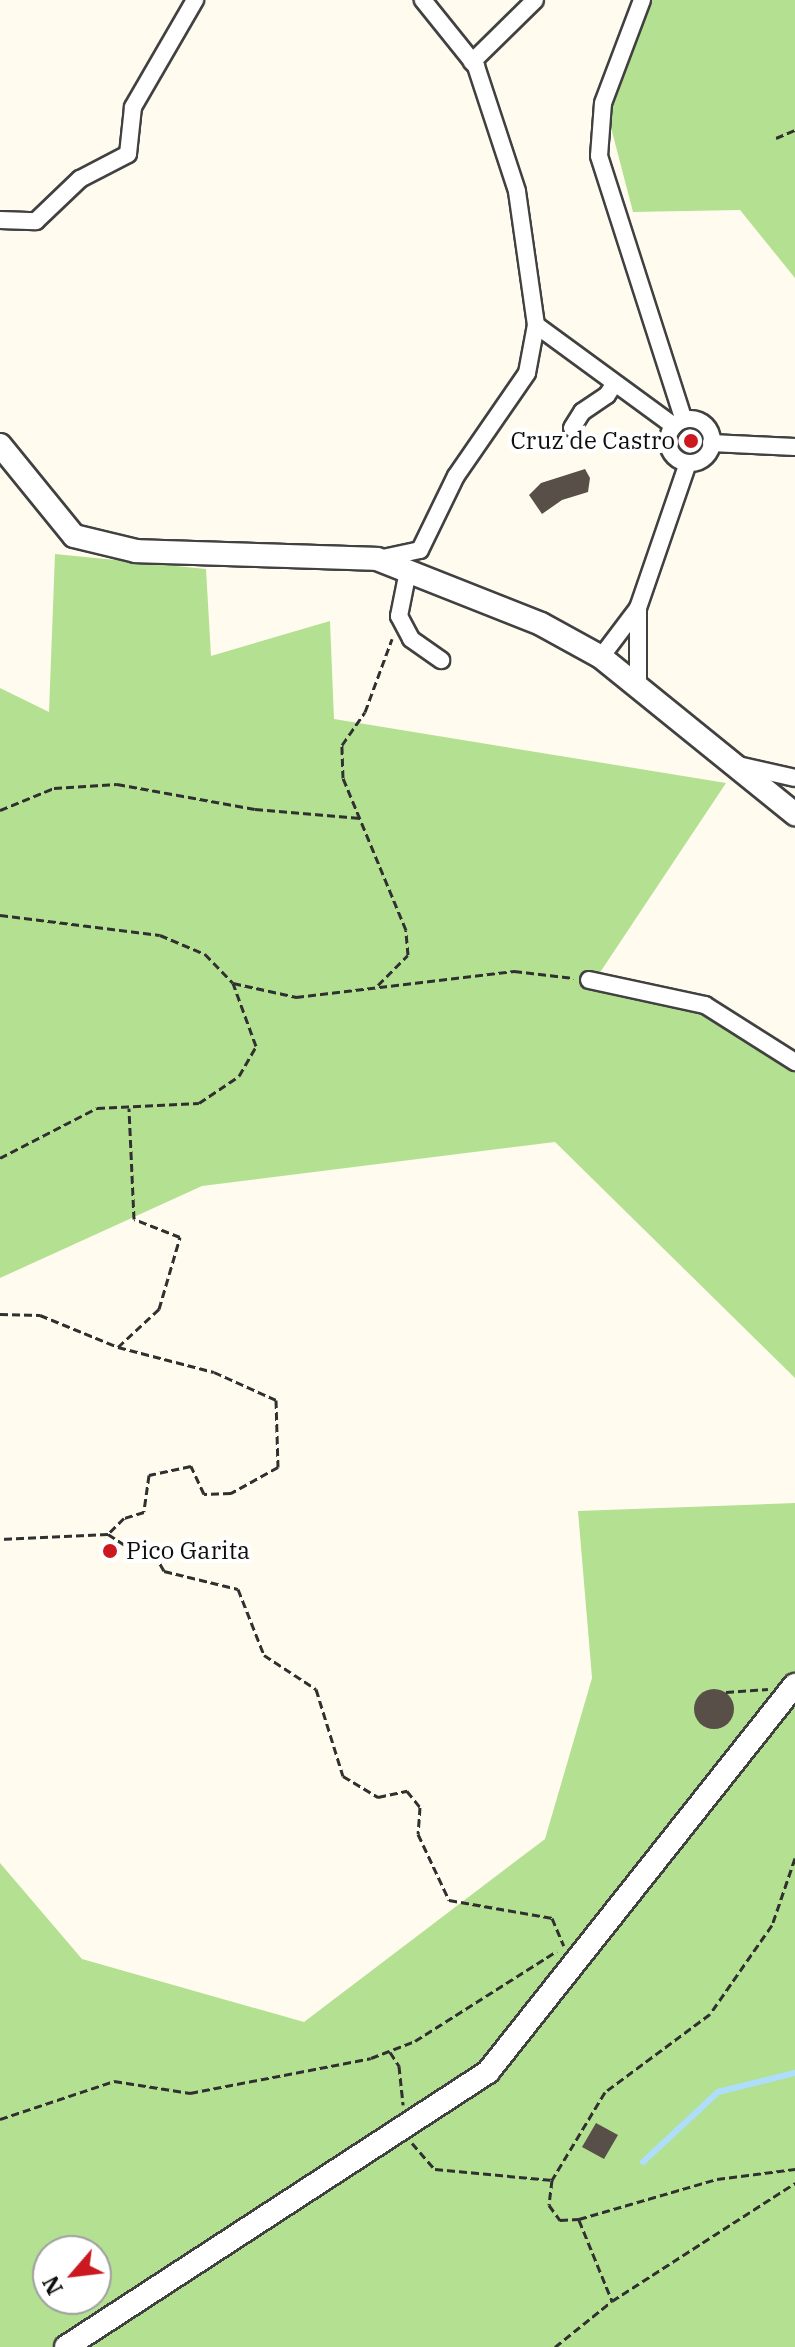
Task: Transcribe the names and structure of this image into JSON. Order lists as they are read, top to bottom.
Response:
{
  "places": ["Cruz de Castro", "Pico Garita"],
  "north": "bottom left"
}
